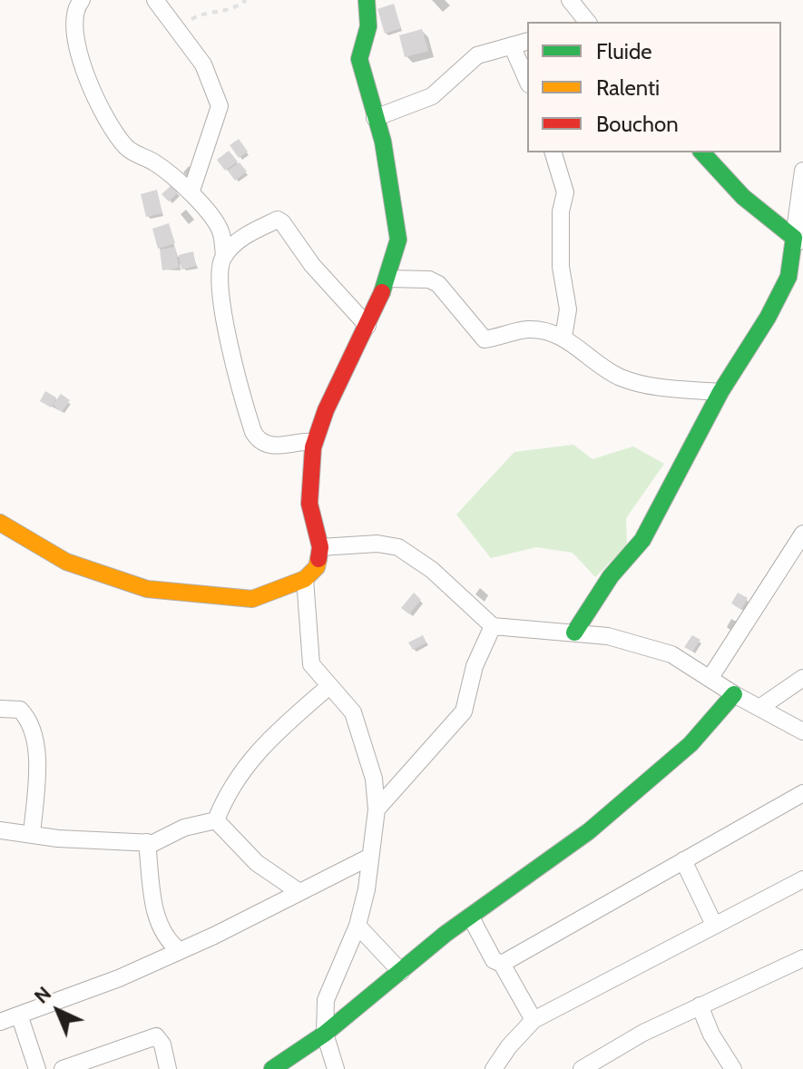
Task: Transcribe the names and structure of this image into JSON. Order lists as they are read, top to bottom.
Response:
{
  "legend": ["Fluide", "Ralenti", "Bouchon"],
  "north": "top left"
}
